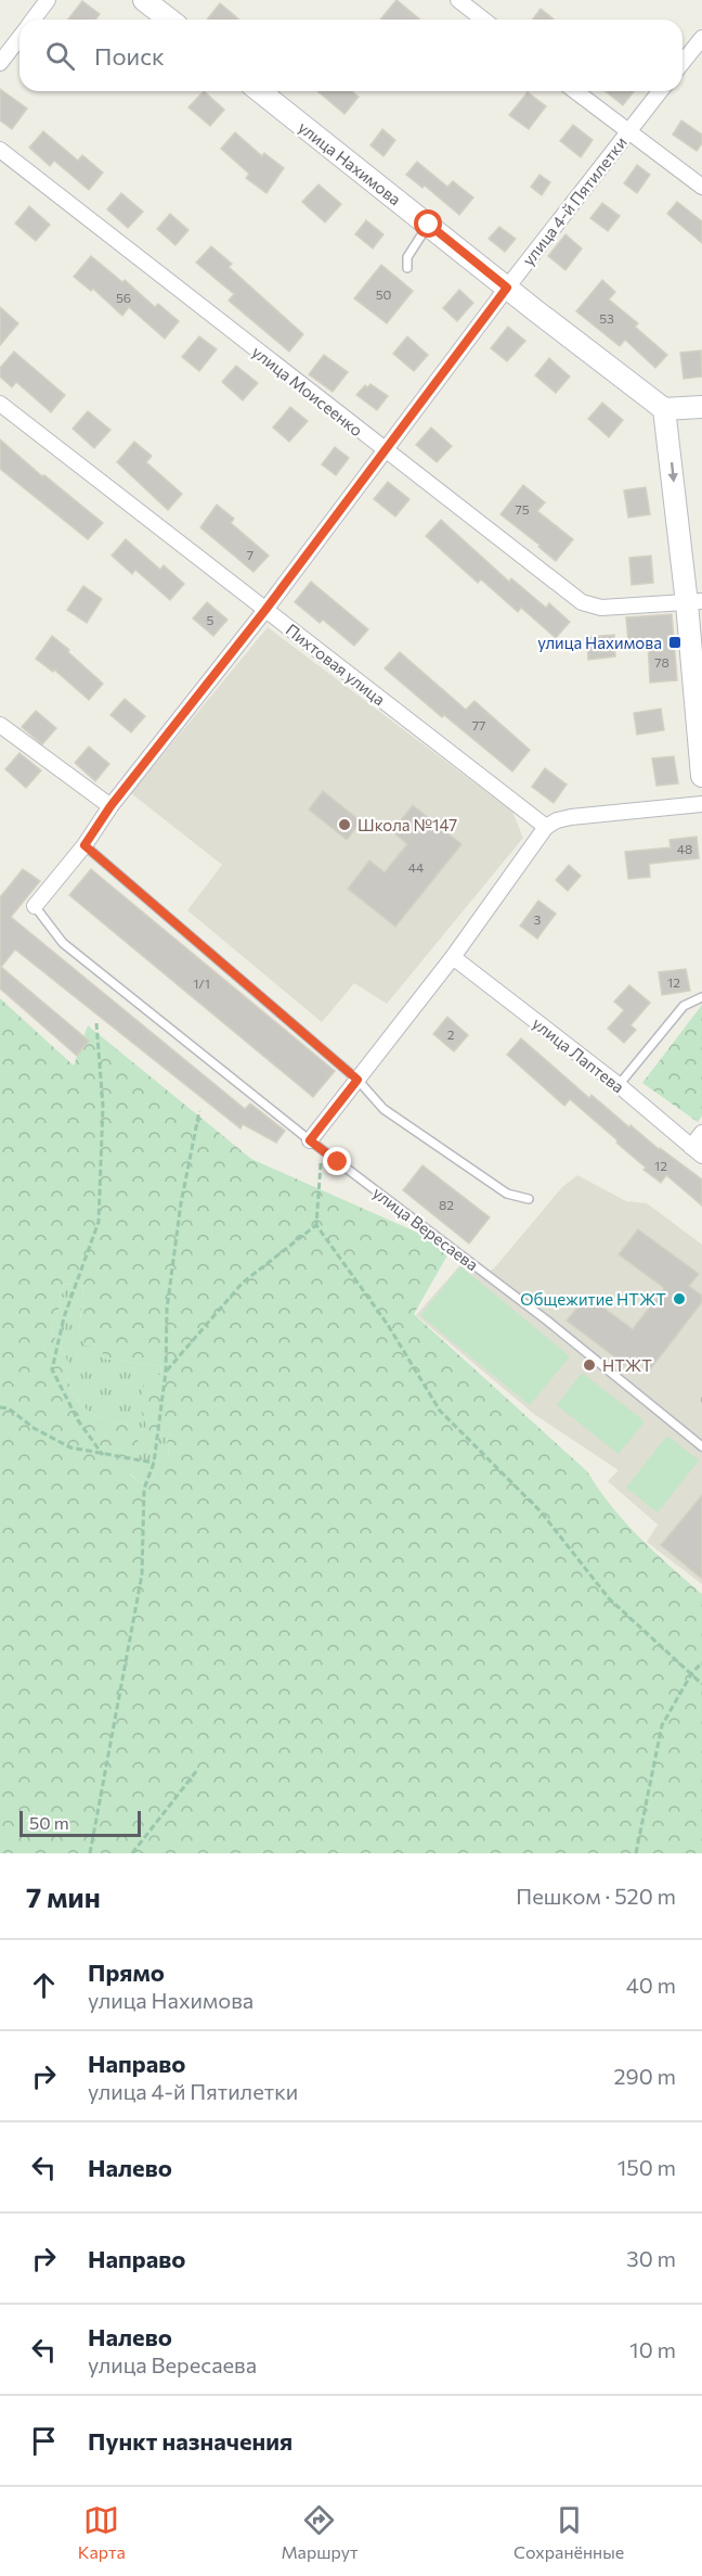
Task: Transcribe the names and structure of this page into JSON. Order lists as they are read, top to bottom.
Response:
{
  "streets": {
    "street": [
      "улица Нахимова",
      "улица 4-й Пятилетки",
      "улица Моисеенко",
      "Пихтовая улица",
      "улица Лаптева"
    ],
    "lane": ["улица Вересаева"]
  },
  "crossings": [
    ["улица Нахимова", "улица 4-й Пятилетки"],
    ["улица 4-й Пятилетки", "улица Моисеенко"],
    ["улица 4-й Пятилетки", "Пихтовая улица"],
    ["улица 4-й Пятилетки", "улица Вересаева"]
  ],
  "places": {
    "transit": ["улица Нахимова"],
    "other": ["Школа №147", "Общежитие НТЖТ", "НТЖТ"]
  },
  "house_numbers": [
    "50",
    "56",
    "53",
    "75",
    "7",
    "5",
    "78",
    "77",
    "48",
    "44",
    "3",
    "12",
    "1/1",
    "2",
    "12",
    "82"
  ],
  "scale_bar": "50 m",
  "page": {
    "search": "Поиск",
    "scale": "50 m",
    "heading": ["7 мин", "Пешком · 520 m"],
    "list": [
      ["Прямо", "улица Нахимова", "40 m"],
      ["Направо", "улица 4-й Пятилетки", "290 m"],
      ["Налево", "150 m"],
      ["Направо", "30 m"],
      ["Налево", "улица Вересаева", "10 m"],
      "Пункт назначения"
    ],
    "nav": ["Карта", "Маршрут", "Сохранённые"]
  }
}
